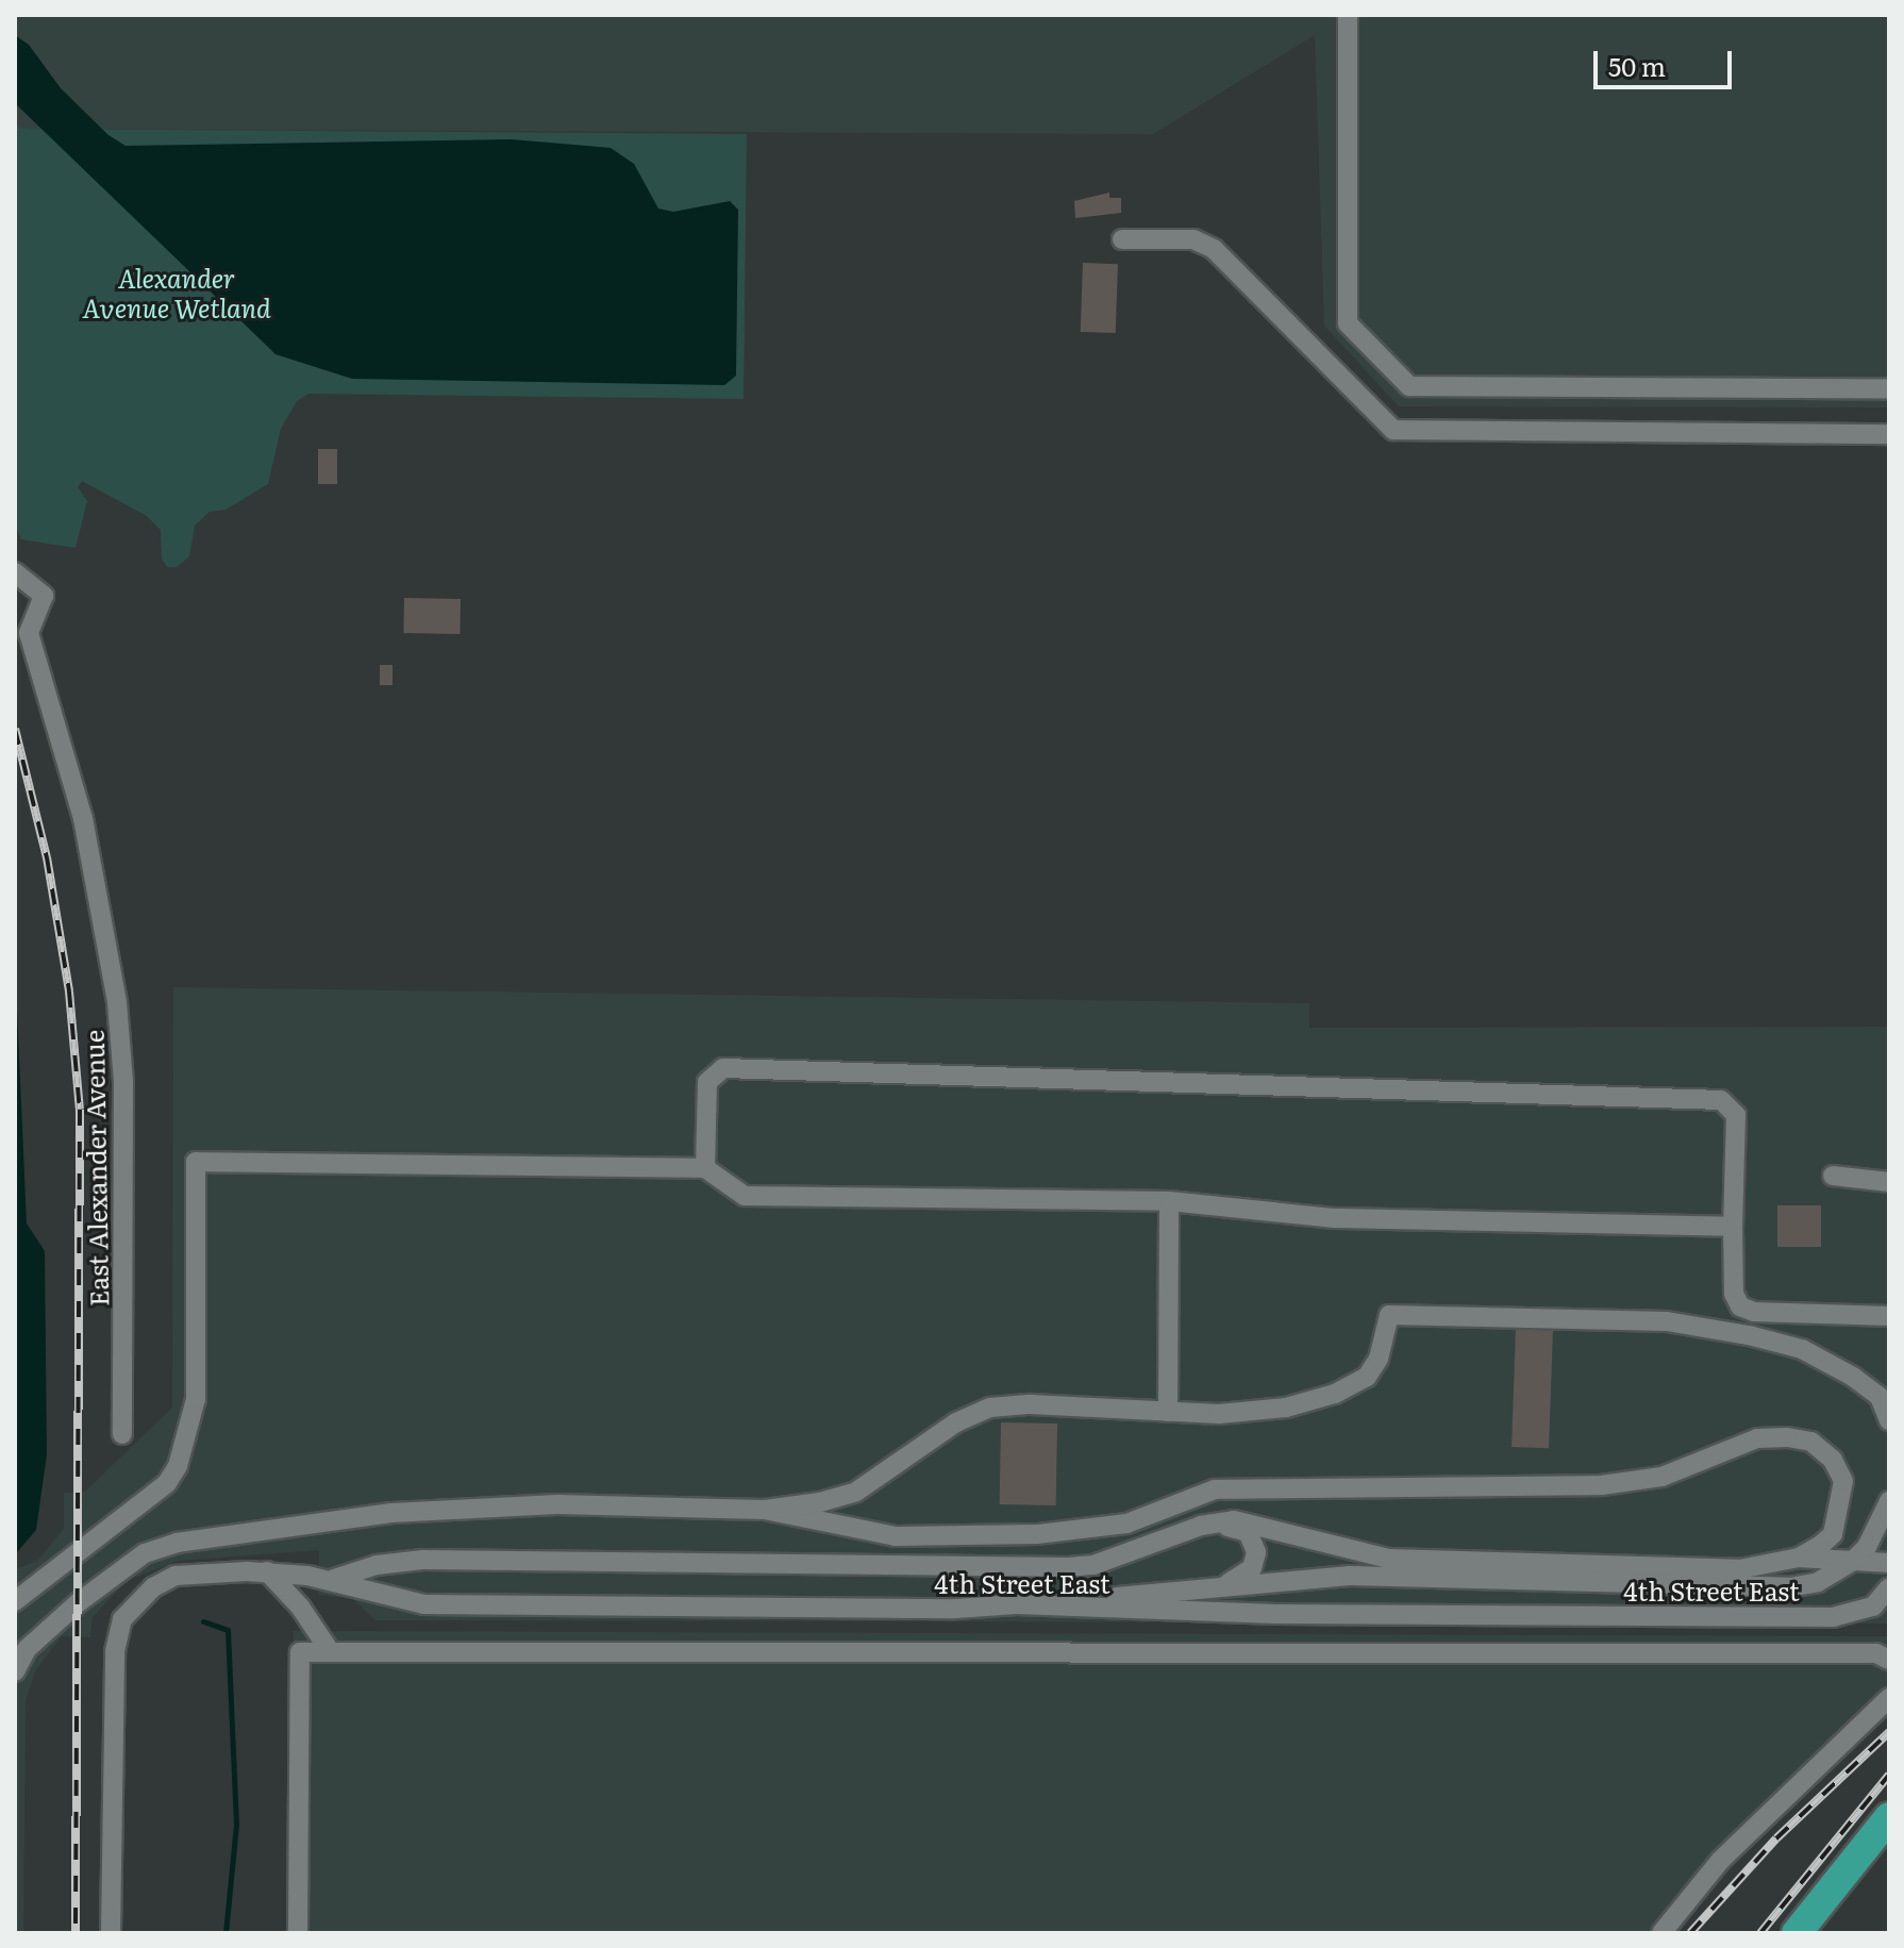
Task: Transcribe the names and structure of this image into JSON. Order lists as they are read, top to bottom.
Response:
{
  "streets": {
    "street": ["East Alexander Avenue", "4th Street East"]
  },
  "parks": ["Alexander Avenue Wetland"],
  "scale_bar": "50 m"
}
